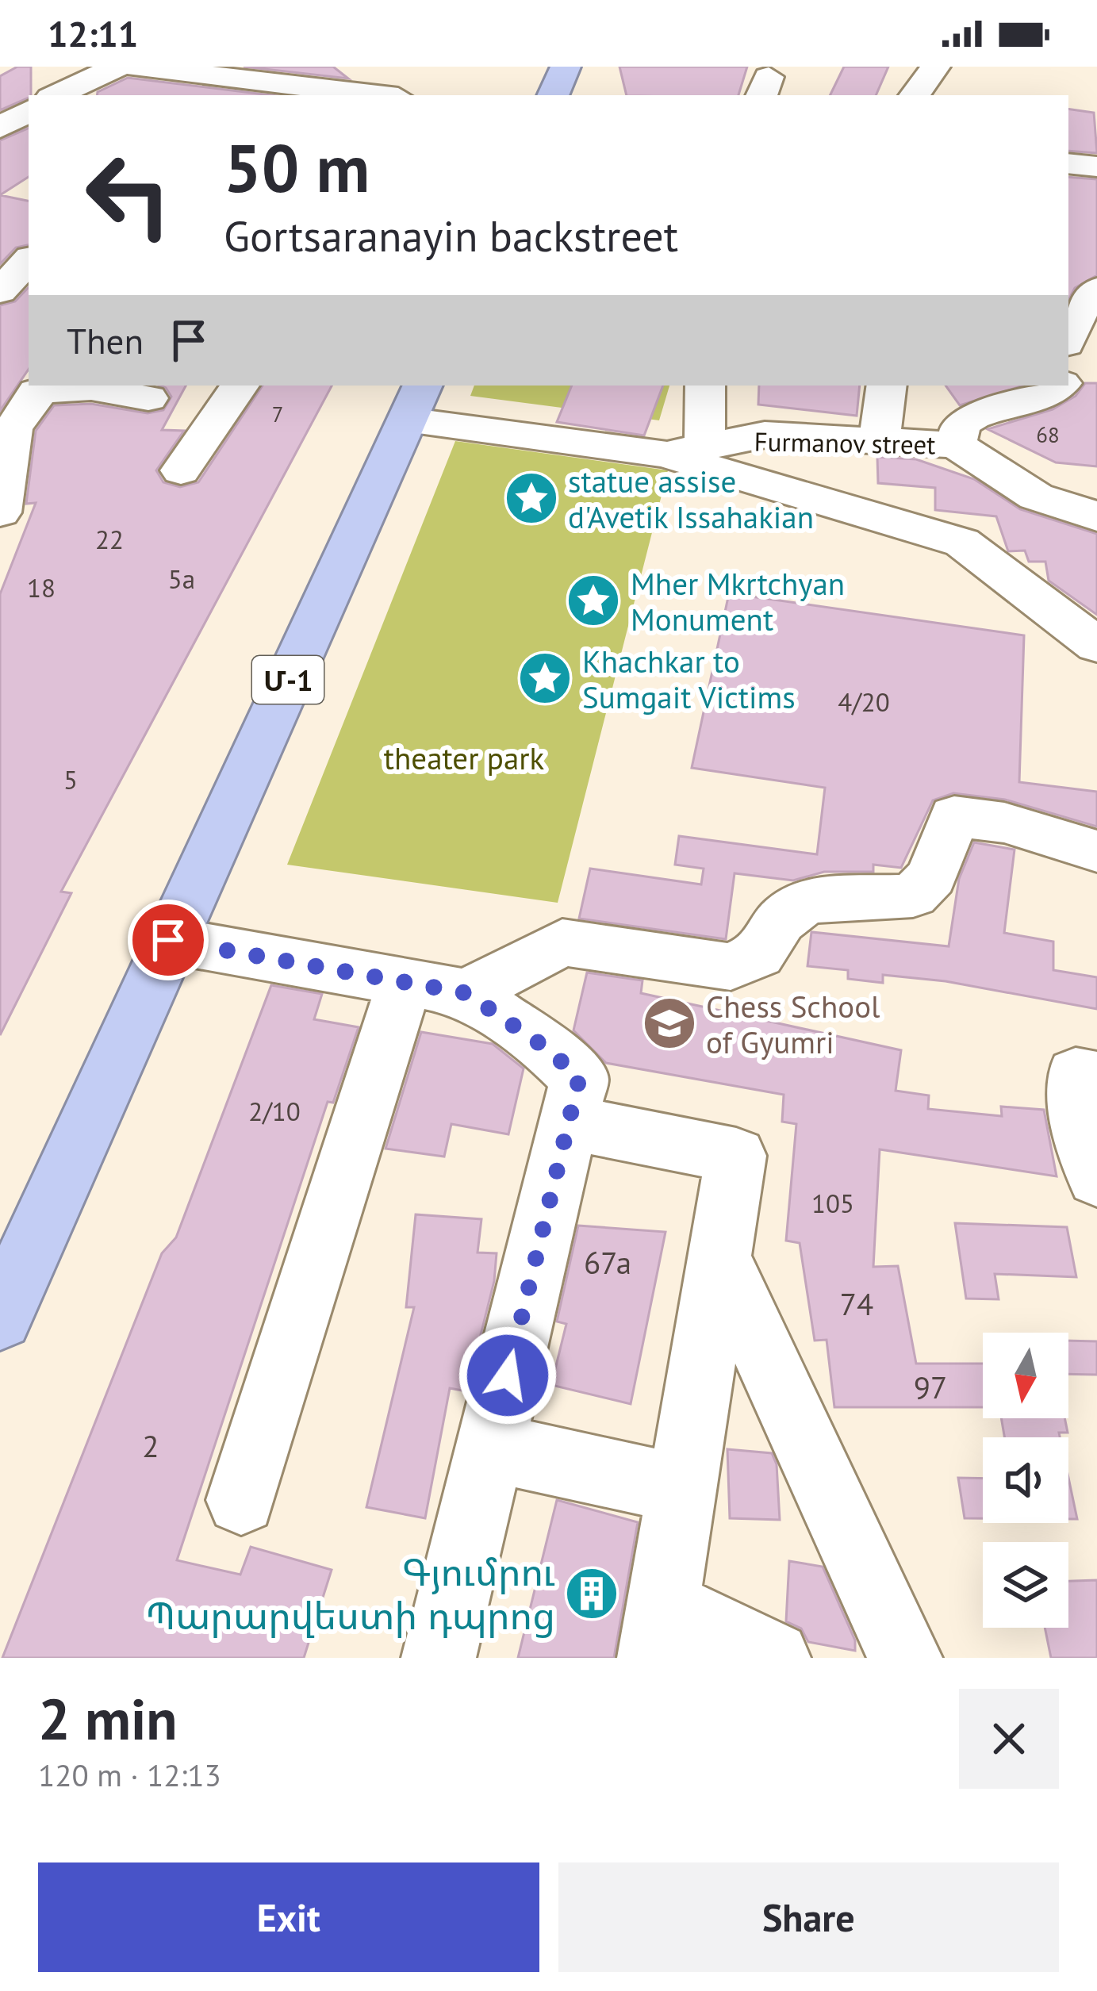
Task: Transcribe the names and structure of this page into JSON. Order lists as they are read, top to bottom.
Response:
{
  "streets": {
    "highway": ["Մ-1"],
    "street": ["Furmanov street"]
  },
  "crossings": [
    ["Furmanov street", "Մ-1"]
  ],
  "parks": ["theater park"],
  "places": {
    "place": ["statue assise d'Avetik Issahakian", "Mher Mkrtchyan Monument", "Khachkar to Sumgait Victims"],
    "school or university": ["Chess School of Gyumri"],
    "building": ["Գյումրու Պարարվեստի դպրոց"]
  },
  "house_numbers": [
    "7",
    "68",
    "22",
    "5a",
    "18",
    "4/20",
    "5",
    "2/10",
    "105",
    "67a",
    "74",
    "97",
    "2"
  ],
  "north": "bottom",
  "page": {
    "status": "12:11",
    "turn": ["50 m", "Gortsaranayin backstreet"],
    "then": "Then",
    "heading": ["2 min", "120 m · 12:13"],
    "buttons": ["Exit", "Share"]
  }
}
